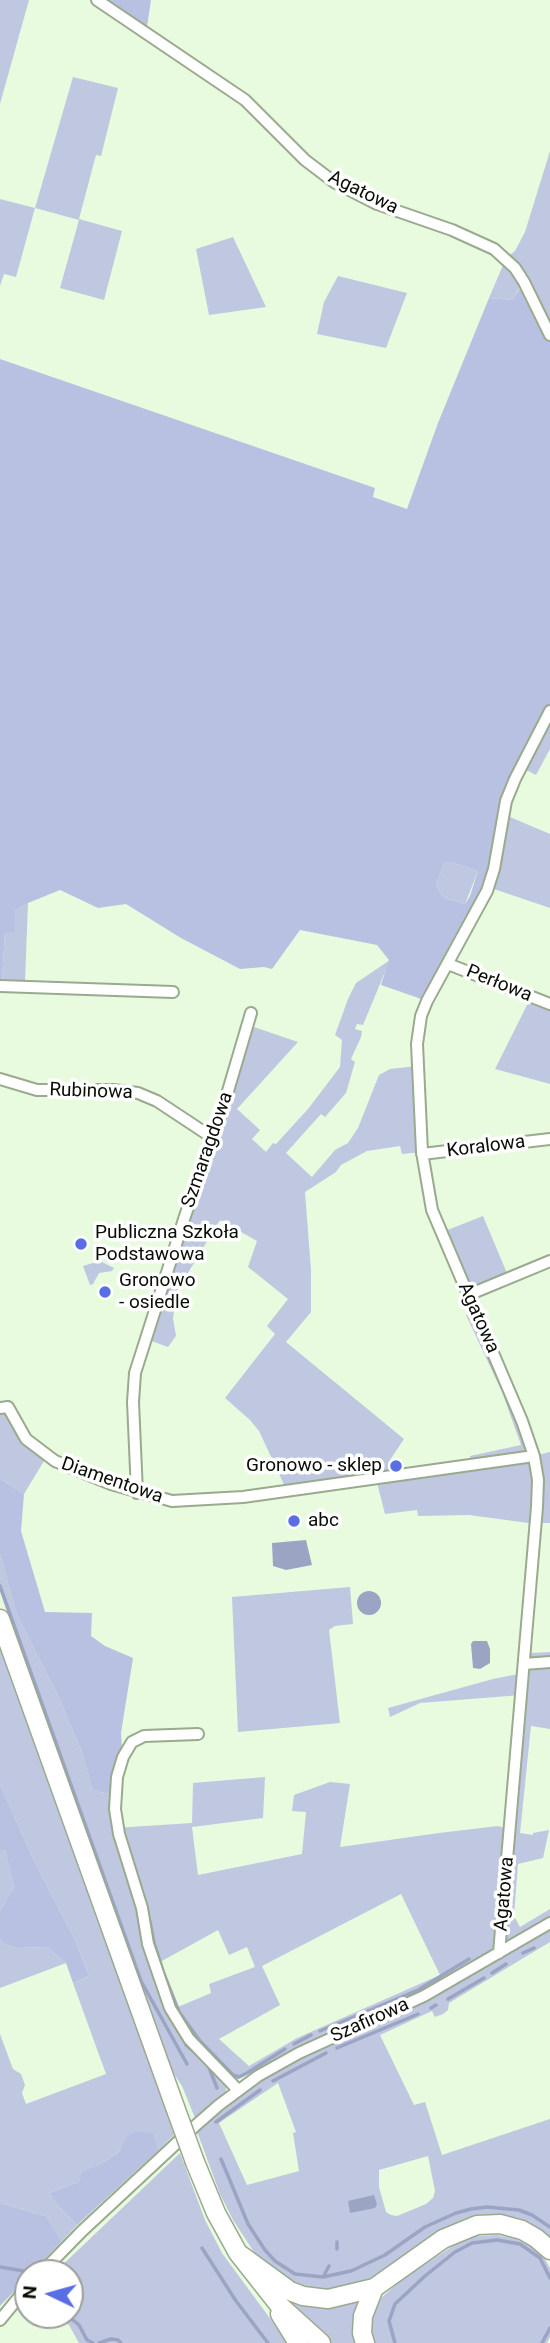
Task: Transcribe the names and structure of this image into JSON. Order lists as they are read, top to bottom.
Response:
{
  "streets": {
    "street": [
      "Agatowa",
      "Perłowa",
      "Rubinowa",
      "Koralowa",
      "Szmaragdowa",
      "Diamentowa",
      "Szafirowa"
    ]
  },
  "crossings": [
    ["Agatowa", "Perłowa"],
    ["Agatowa", "Koralowa"],
    ["Agatowa", "Diamentowa"],
    ["Agatowa", "Szafirowa"],
    ["Rubinowa", "Szmaragdowa"],
    ["Szmaragdowa", "Diamentowa"]
  ],
  "places": [
    "Publiczna Szkoła Podstawowa",
    "Gronowo - osiedle",
    "Gronowo - sklep",
    "abc"
  ],
  "north": "left"
}
